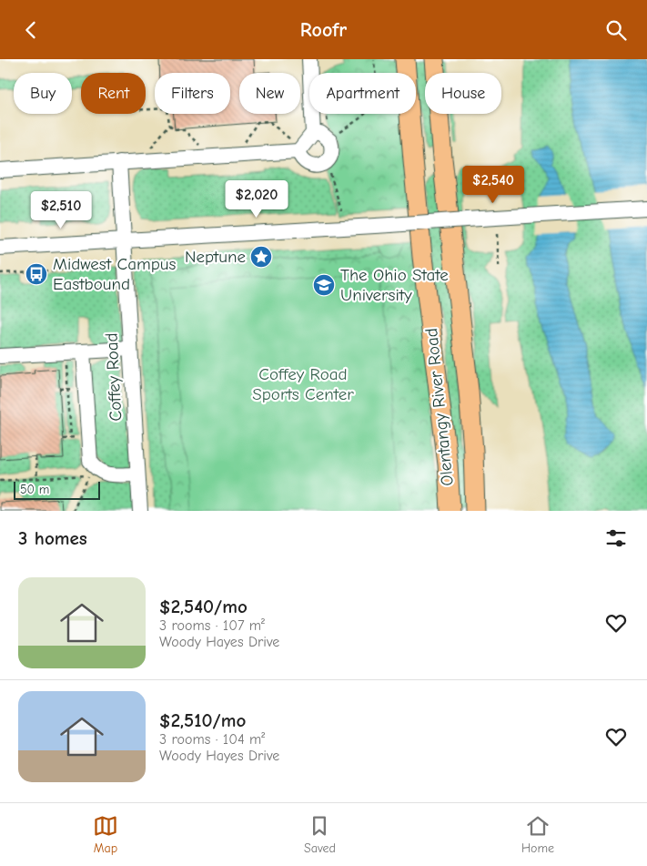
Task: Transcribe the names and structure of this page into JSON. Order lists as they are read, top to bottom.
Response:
{
  "streets": {
    "main road": ["Olentangy River Road"],
    "street": ["Coffey Road"]
  },
  "parks": ["Coffey Road Sports Center"],
  "places": {
    "place": ["Neptune"],
    "bus stop": ["Midwest Campus Eastbound"],
    "school or university": ["The Ohio State University"]
  },
  "scale_bar": "50 m",
  "page": {
    "header": "Roofr",
    "chip": [
      "Buy",
      "Rent",
      "Filters",
      "New",
      "Apartment",
      "House"
    ],
    "price": ["$2,540", "$2,020", "$2,510"],
    "scale": "50 m",
    "heading": "3 homes",
    "list": [
      {
        "name": "$2,540/mo",
        "note": "3 rooms · 107 m² · Woody Hayes Drive"
      },
      {
        "name": "$2,510/mo",
        "note": "3 rooms · 104 m² · Woody Hayes Drive"
      }
    ],
    "tabs": ["Map", "Saved", "Home"]
  }
}
